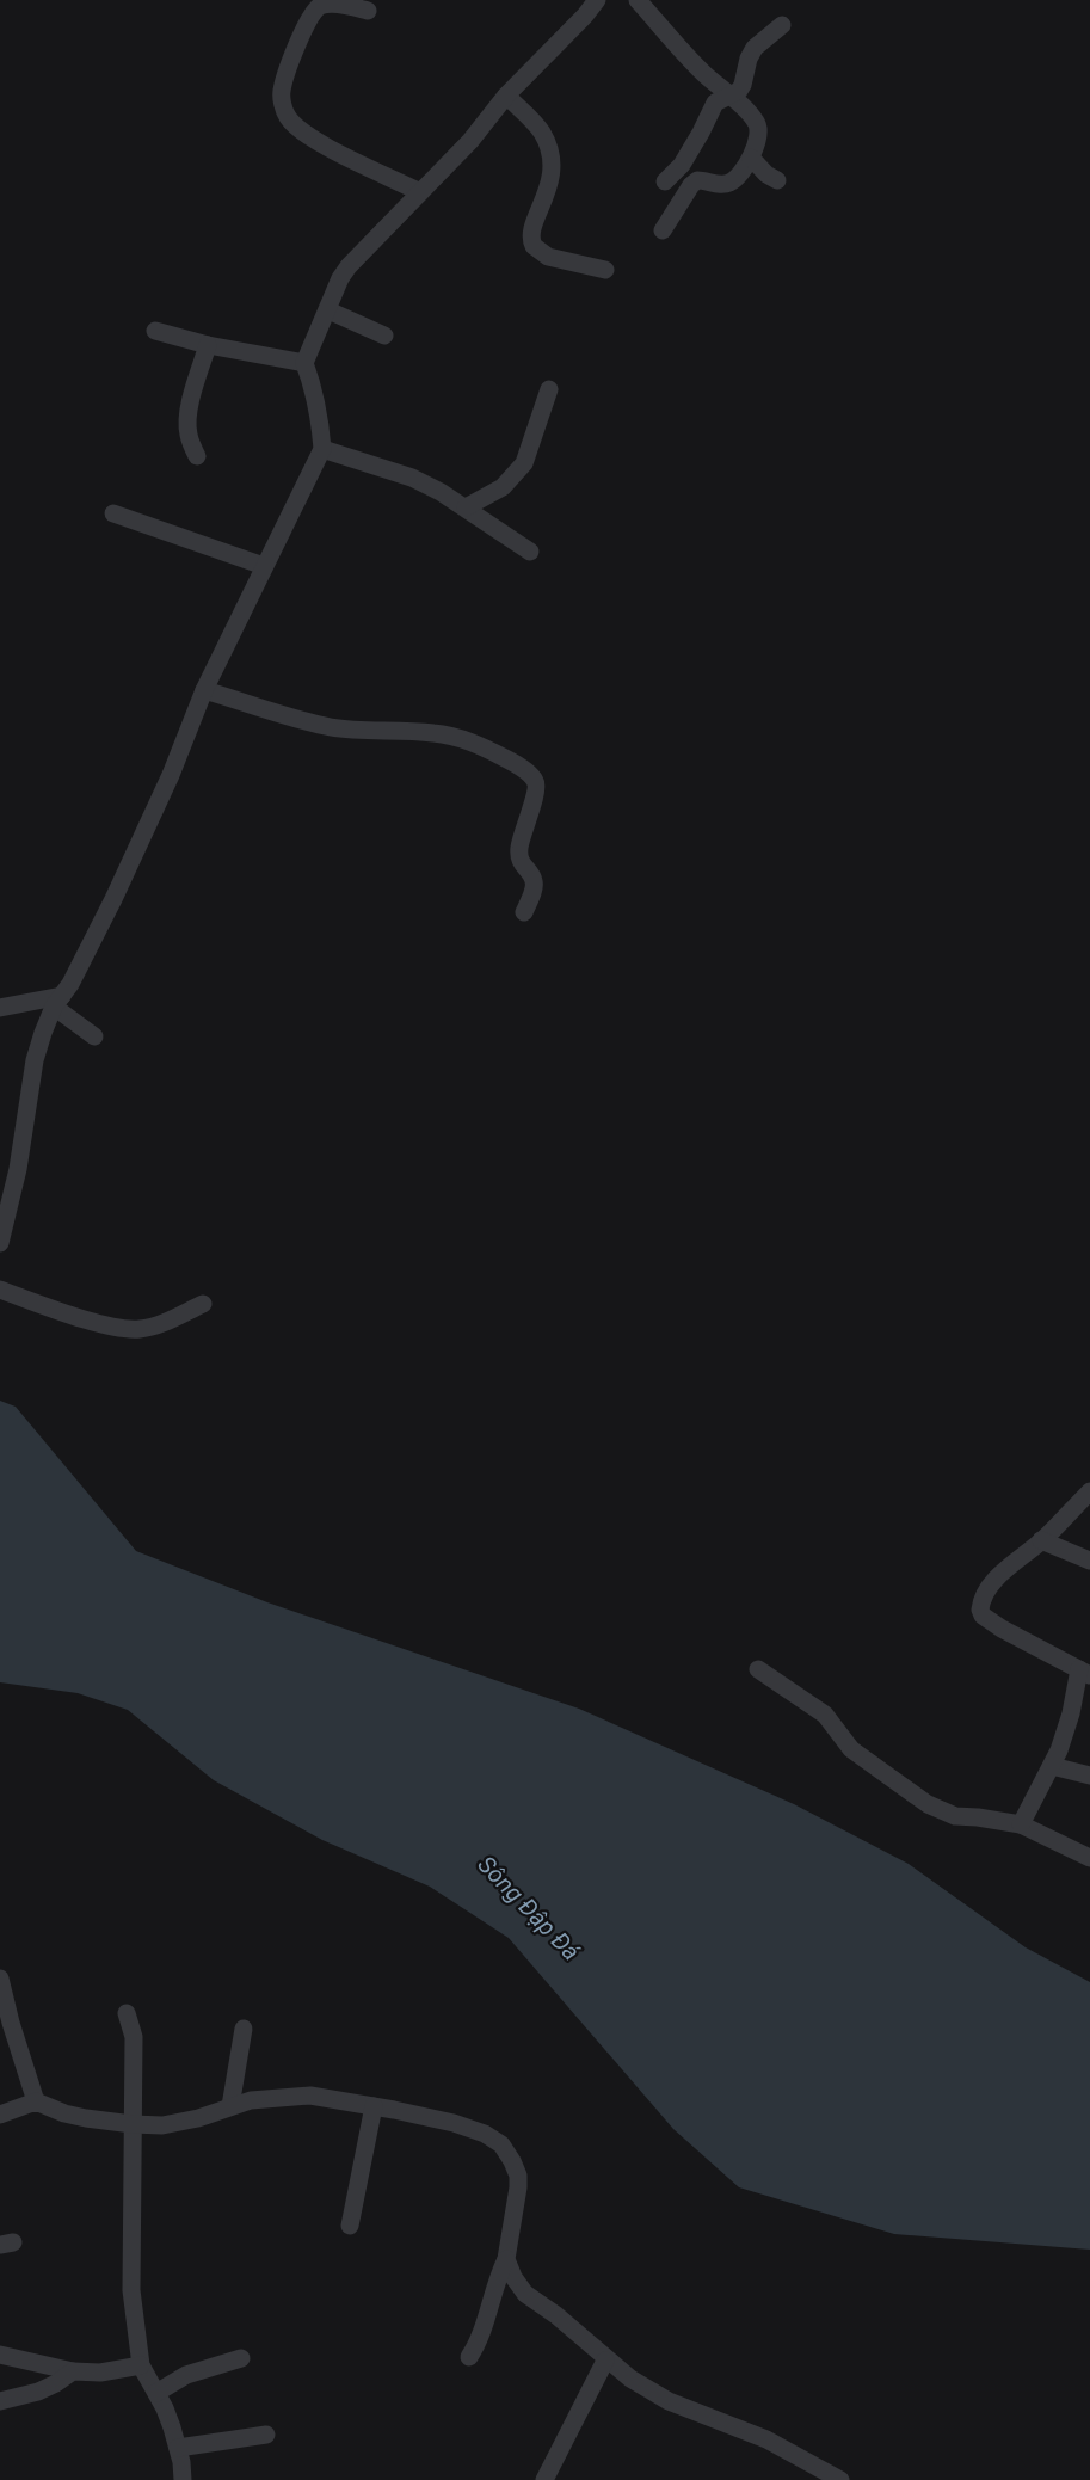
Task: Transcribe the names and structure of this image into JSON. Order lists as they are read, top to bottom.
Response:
{
  "water": ["Sông Đập Đá"]
}
